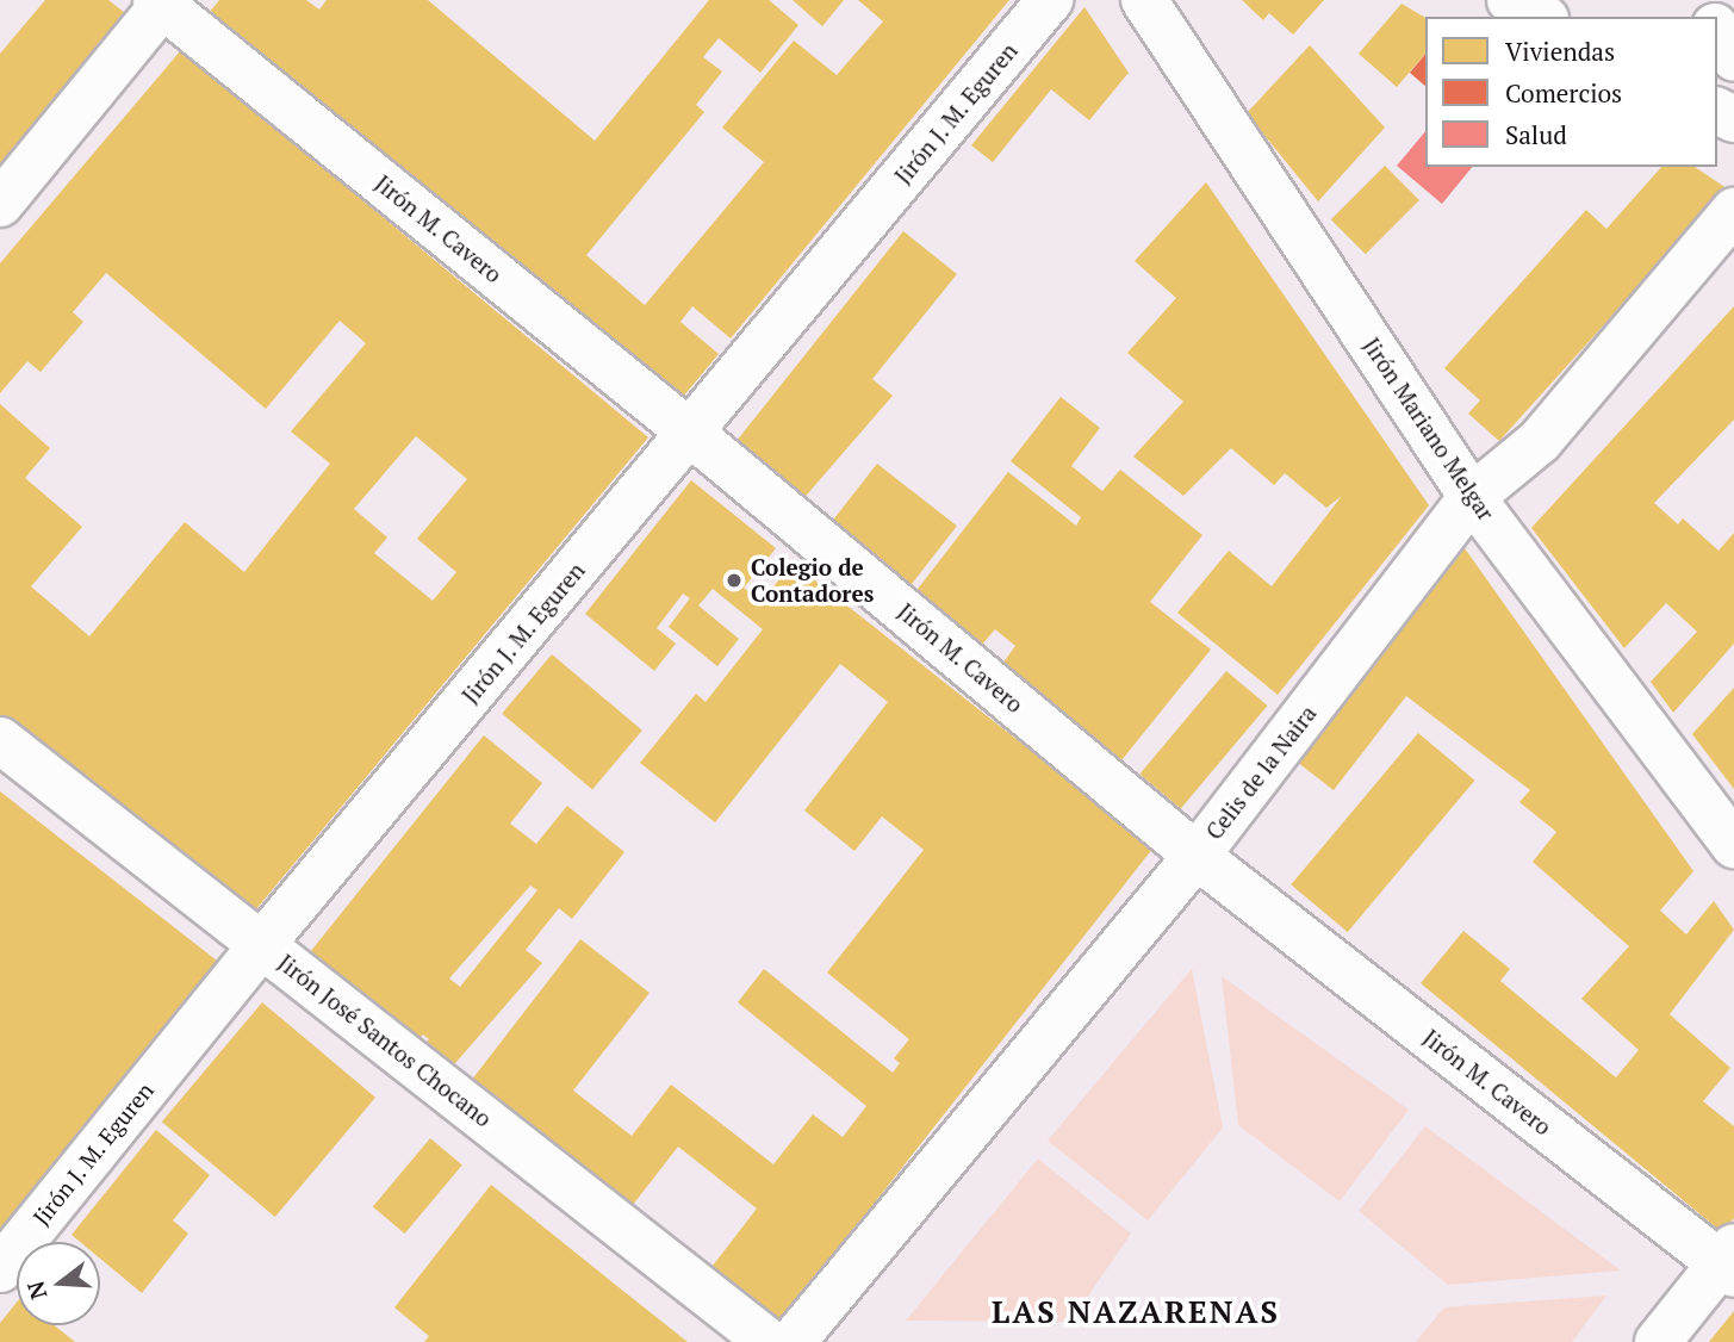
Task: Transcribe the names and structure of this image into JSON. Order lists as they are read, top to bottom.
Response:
{
  "streets": {
    "street": [
      "Jirón J. M. Eguren",
      "Jirón M. Cavero",
      "Jirón Mariano Melgar",
      "Celis de la Naira",
      "Jirón José Santos Chocano"
    ]
  },
  "crossings": [
    ["Jirón J. M. Eguren", "Jirón M. Cavero"],
    ["Jirón J. M. Eguren", "Jirón José Santos Chocano"],
    ["Jirón M. Cavero", "Celis de la Naira"],
    ["Jirón Mariano Melgar", "Celis de la Naira"]
  ],
  "districts": ["LAS NAZARENAS"],
  "places": ["Colegio de Contadores"],
  "legend": ["Viviendas", "Comercios", "Salud"],
  "north": "left"
}
